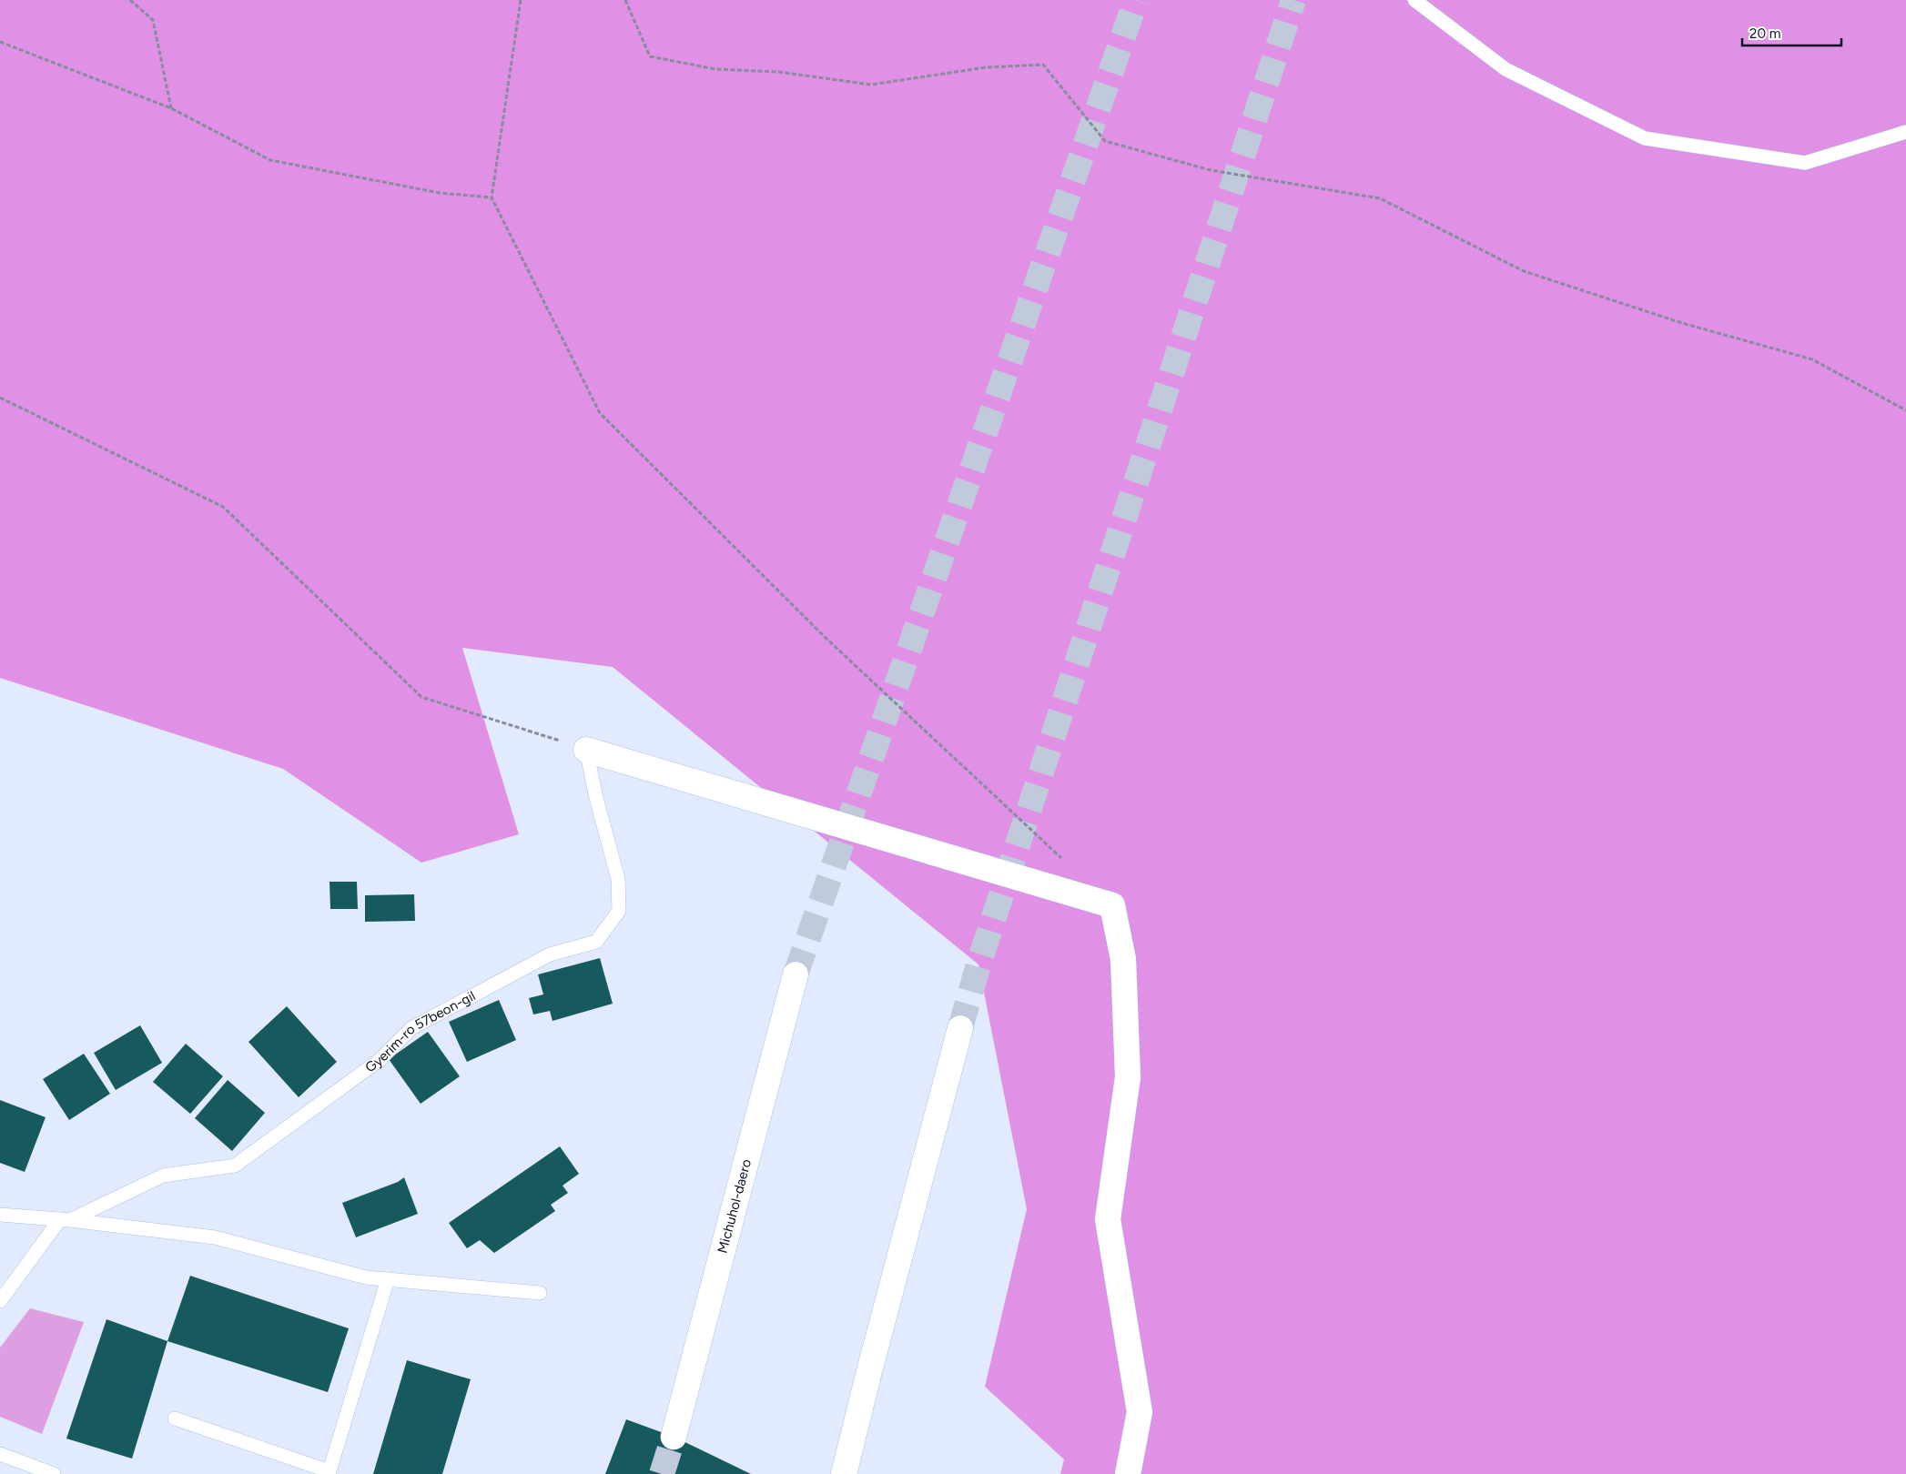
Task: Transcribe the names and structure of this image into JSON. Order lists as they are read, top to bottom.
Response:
{
  "streets": {
    "street": ["Michuhol-daero"],
    "lane": ["Gyerim-ro 57beon-gil"]
  },
  "scale_bar": "20 m"
}
